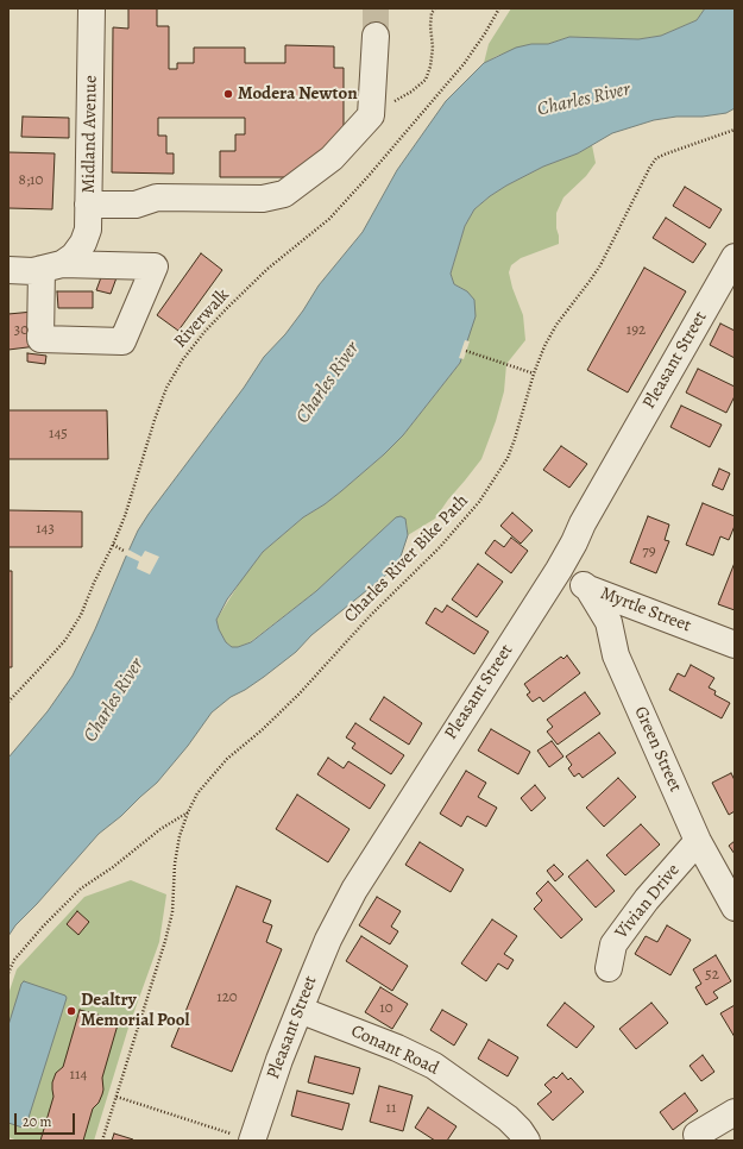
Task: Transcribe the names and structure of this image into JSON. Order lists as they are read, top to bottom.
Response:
{
  "streets": {
    "street": [
      "Midland Avenue",
      "Pleasant Street",
      "Myrtle Street",
      "Green Street",
      "Vivian Drive",
      "Conant Road"
    ],
    "path": ["Riverwalk", "Charles River Bike Path"]
  },
  "crossings": [
    ["Pleasant Street", "Myrtle Street"],
    ["Pleasant Street", "Conant Road"],
    ["Myrtle Street", "Green Street"],
    ["Green Street", "Vivian Drive"]
  ],
  "water": ["Charles River"],
  "places": ["Modera Newton", "Dealtry Memorial Pool"],
  "house_numbers": [
    "8;10",
    "30",
    "192",
    "145",
    "143",
    "79",
    "52",
    "120",
    "10",
    "114",
    "11"
  ],
  "scale_bar": "20 m"
}
